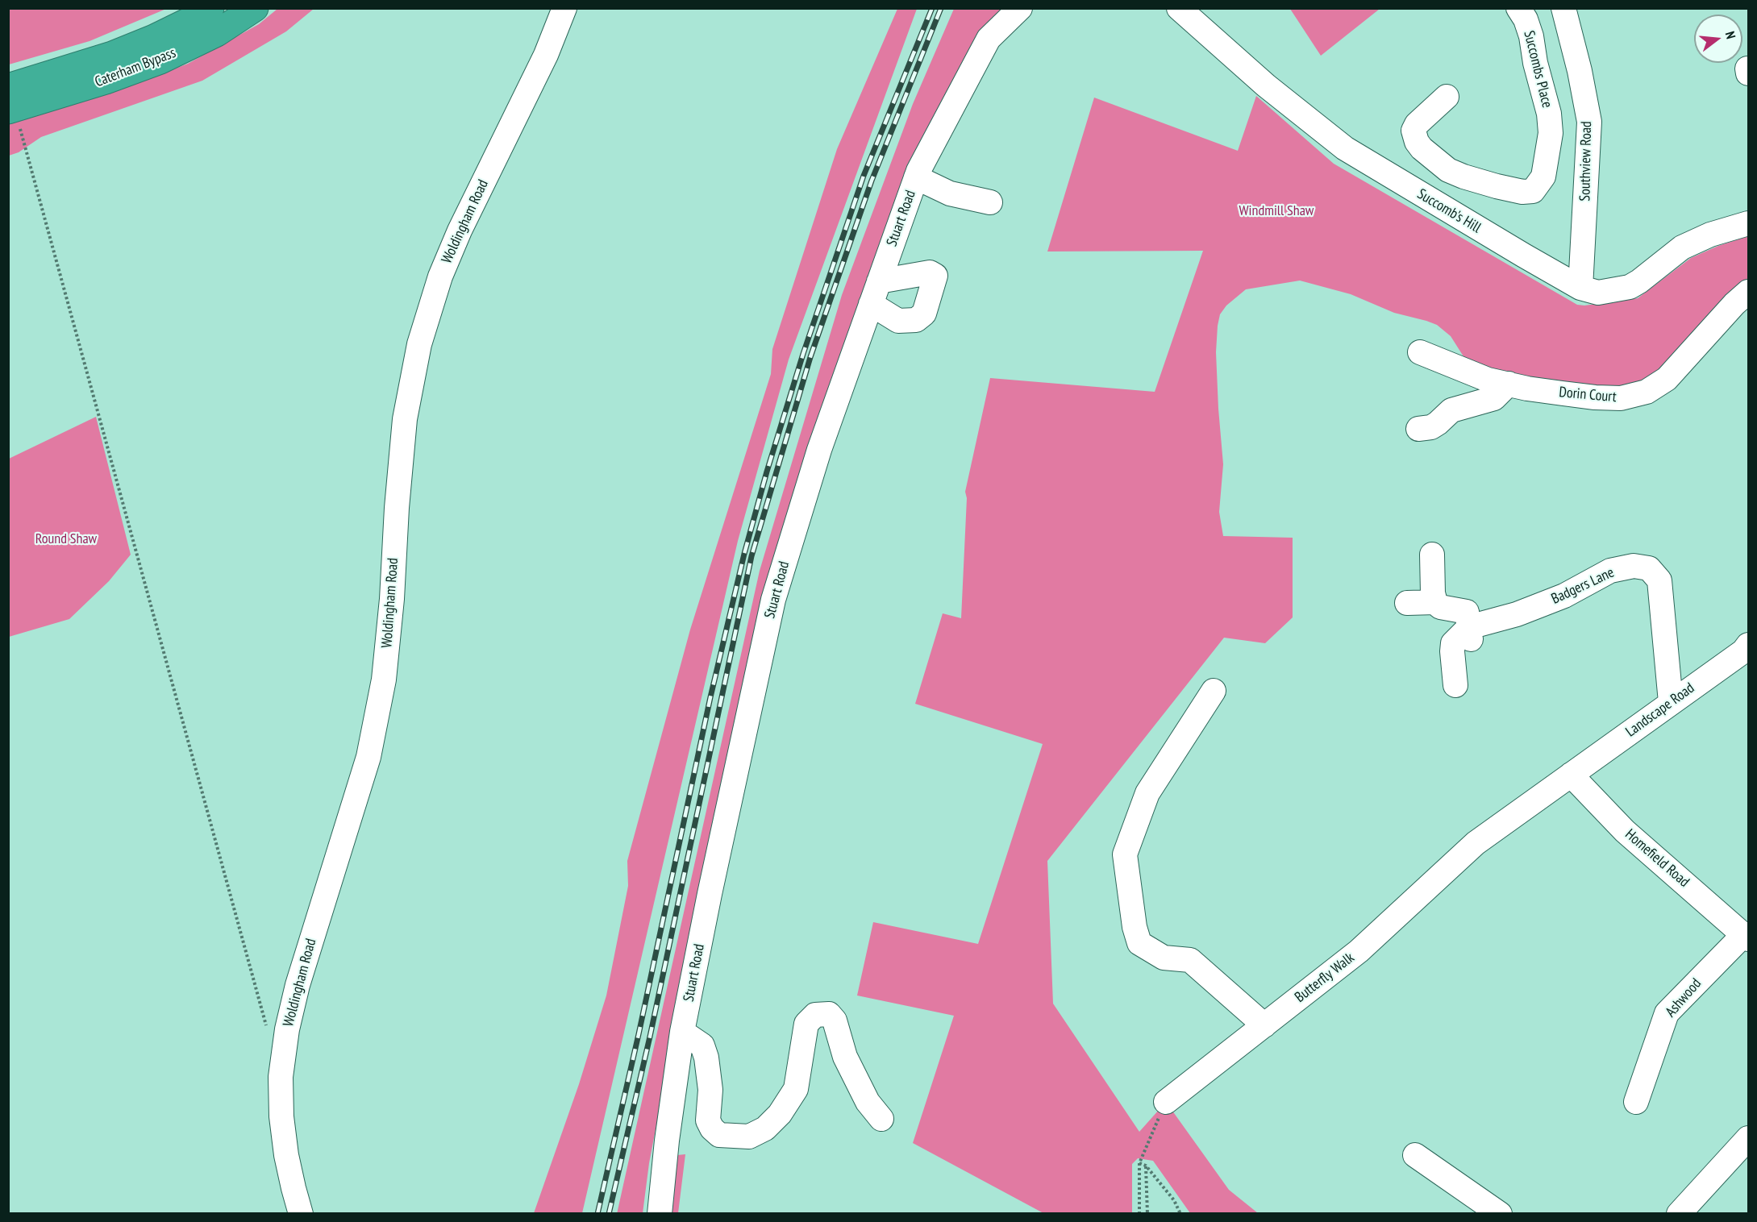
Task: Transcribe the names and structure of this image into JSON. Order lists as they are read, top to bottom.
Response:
{
  "streets": {
    "highway": ["Caterham Bypass"],
    "street": [
      "Succombs Place",
      "Southview Road",
      "Succomb's Hill",
      "Stuart Road",
      "Woldingham Road",
      "Dorin Court",
      "Badgers Lane",
      "Landscape Road",
      "Homefield Road",
      "Butterfly Walk",
      "Ashwood"
    ]
  },
  "crossings": [
    ["Southview Road", "Succomb's Hill"],
    ["Badgers Lane", "Landscape Road"],
    ["Landscape Road", "Homefield Road"],
    ["Landscape Road", "Butterfly Walk"],
    ["Homefield Road", "Butterfly Walk"],
    ["Homefield Road", "Ashwood"]
  ],
  "parks": ["Windmill Shaw", "Round Shaw"],
  "north": "right"
}
